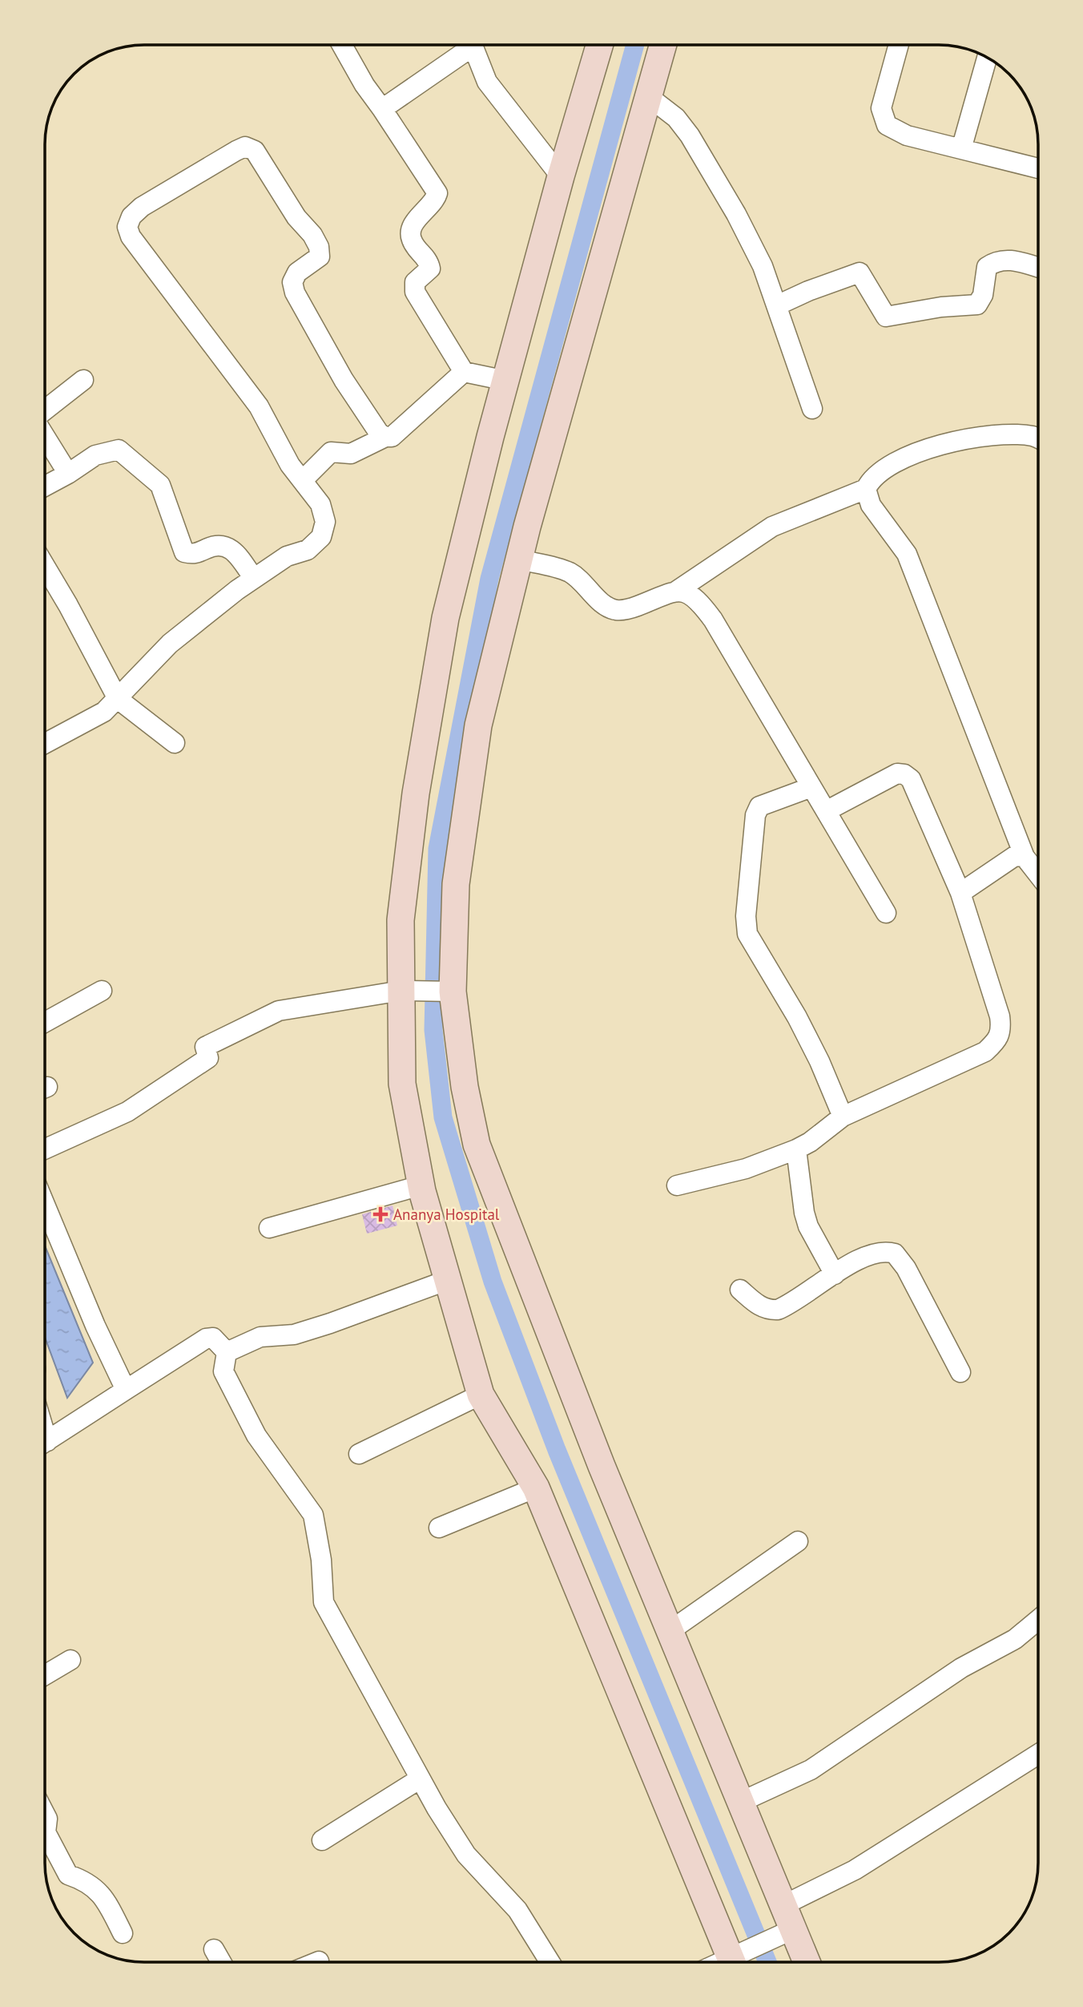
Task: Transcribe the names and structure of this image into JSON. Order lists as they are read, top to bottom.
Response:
{
  "places": {
    "health": ["Ananya Hospital"]
  }
}
